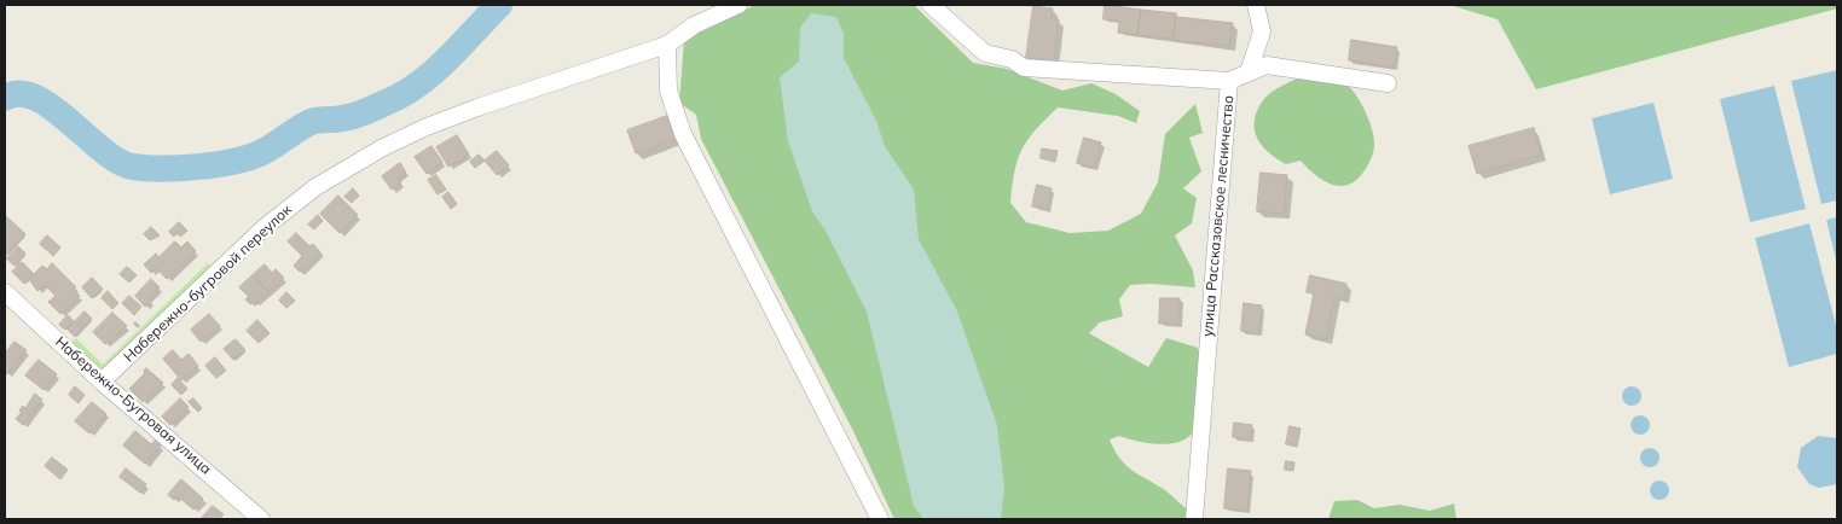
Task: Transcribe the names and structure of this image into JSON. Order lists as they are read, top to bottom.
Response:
{
  "streets": {
    "street": ["улица Рассказовское лесничество", "Набережно-бугровой переулок", "Набережно-Бугровая улица"]
  },
  "crossings": [
    ["Набережно-бугровой переулок", "Набережно-Бугровая улица"]
  ]
}
